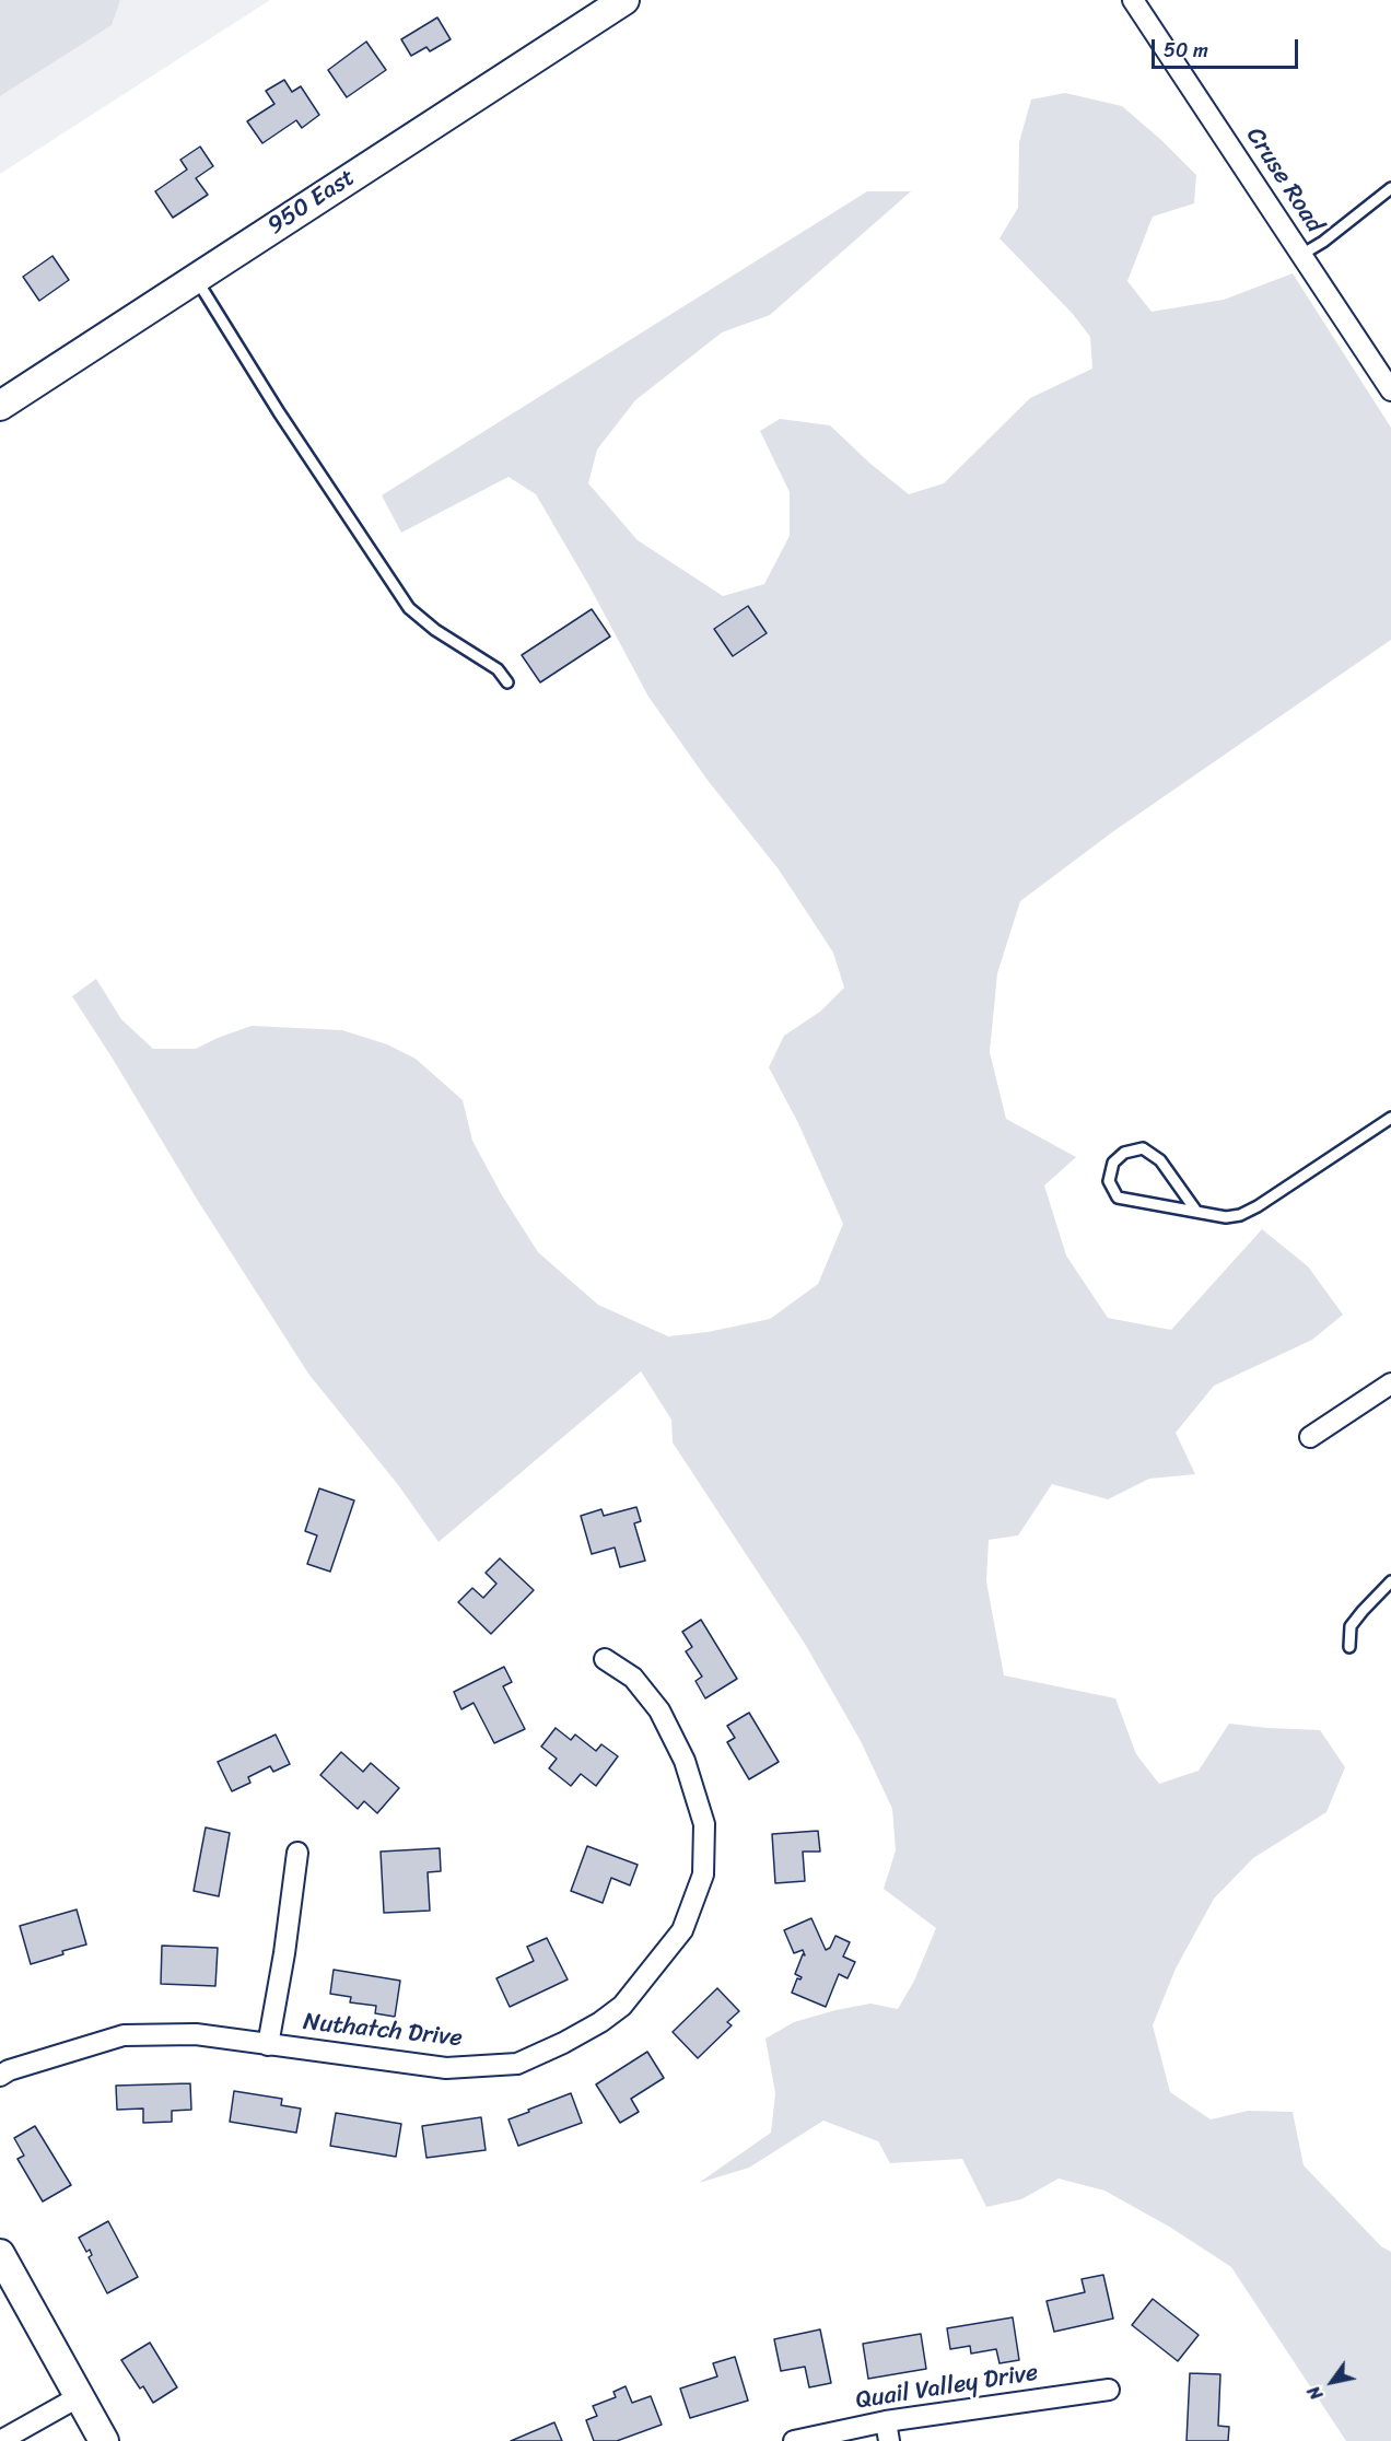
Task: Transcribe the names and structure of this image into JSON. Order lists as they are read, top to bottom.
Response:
{
  "streets": {
    "street": [
      "Cruse Road",
      "950 East",
      "Nuthatch Drive",
      "Quail Valley Drive"
    ]
  },
  "scale_bar": "50 m",
  "north": "bottom left"
}
